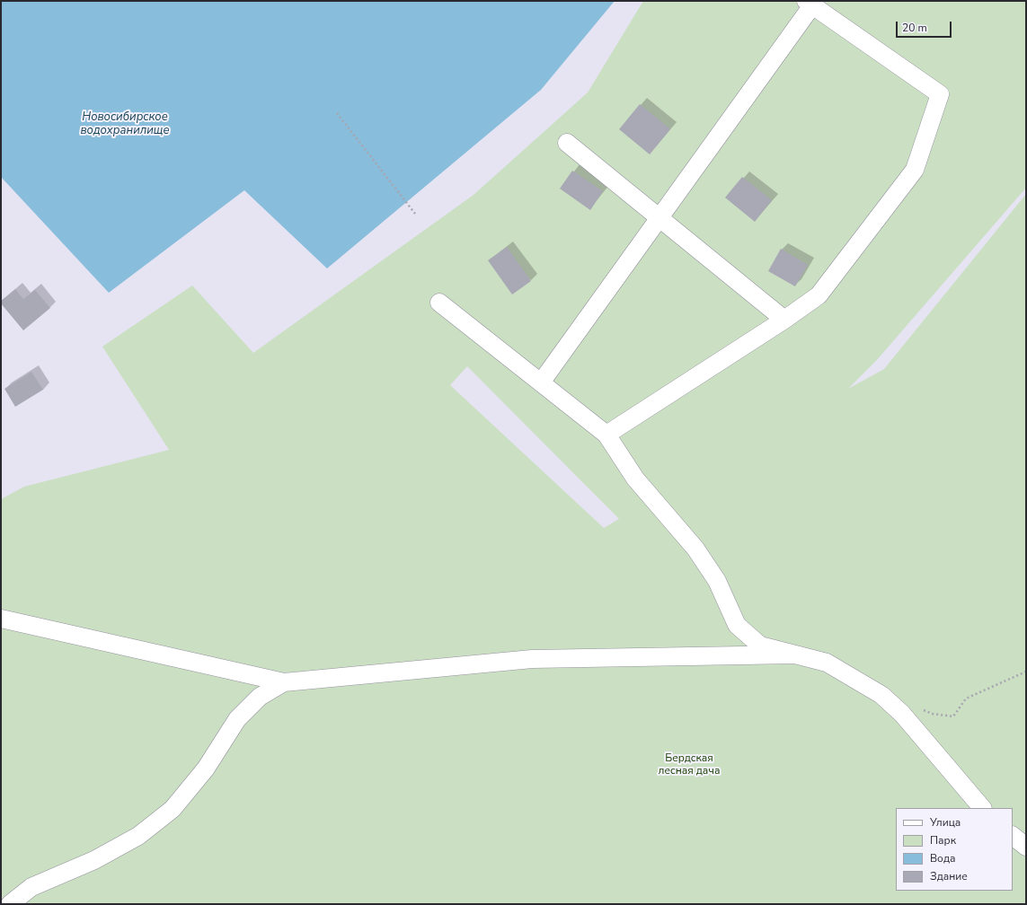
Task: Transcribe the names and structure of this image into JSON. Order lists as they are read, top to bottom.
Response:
{
  "water": ["Новосибирское водохранилище"],
  "parks": ["Бердская лесная дача"],
  "legend": [
    "Улица",
    "Парк",
    "Вода",
    "Здание"
  ],
  "scale_bar": "20 m"
}
